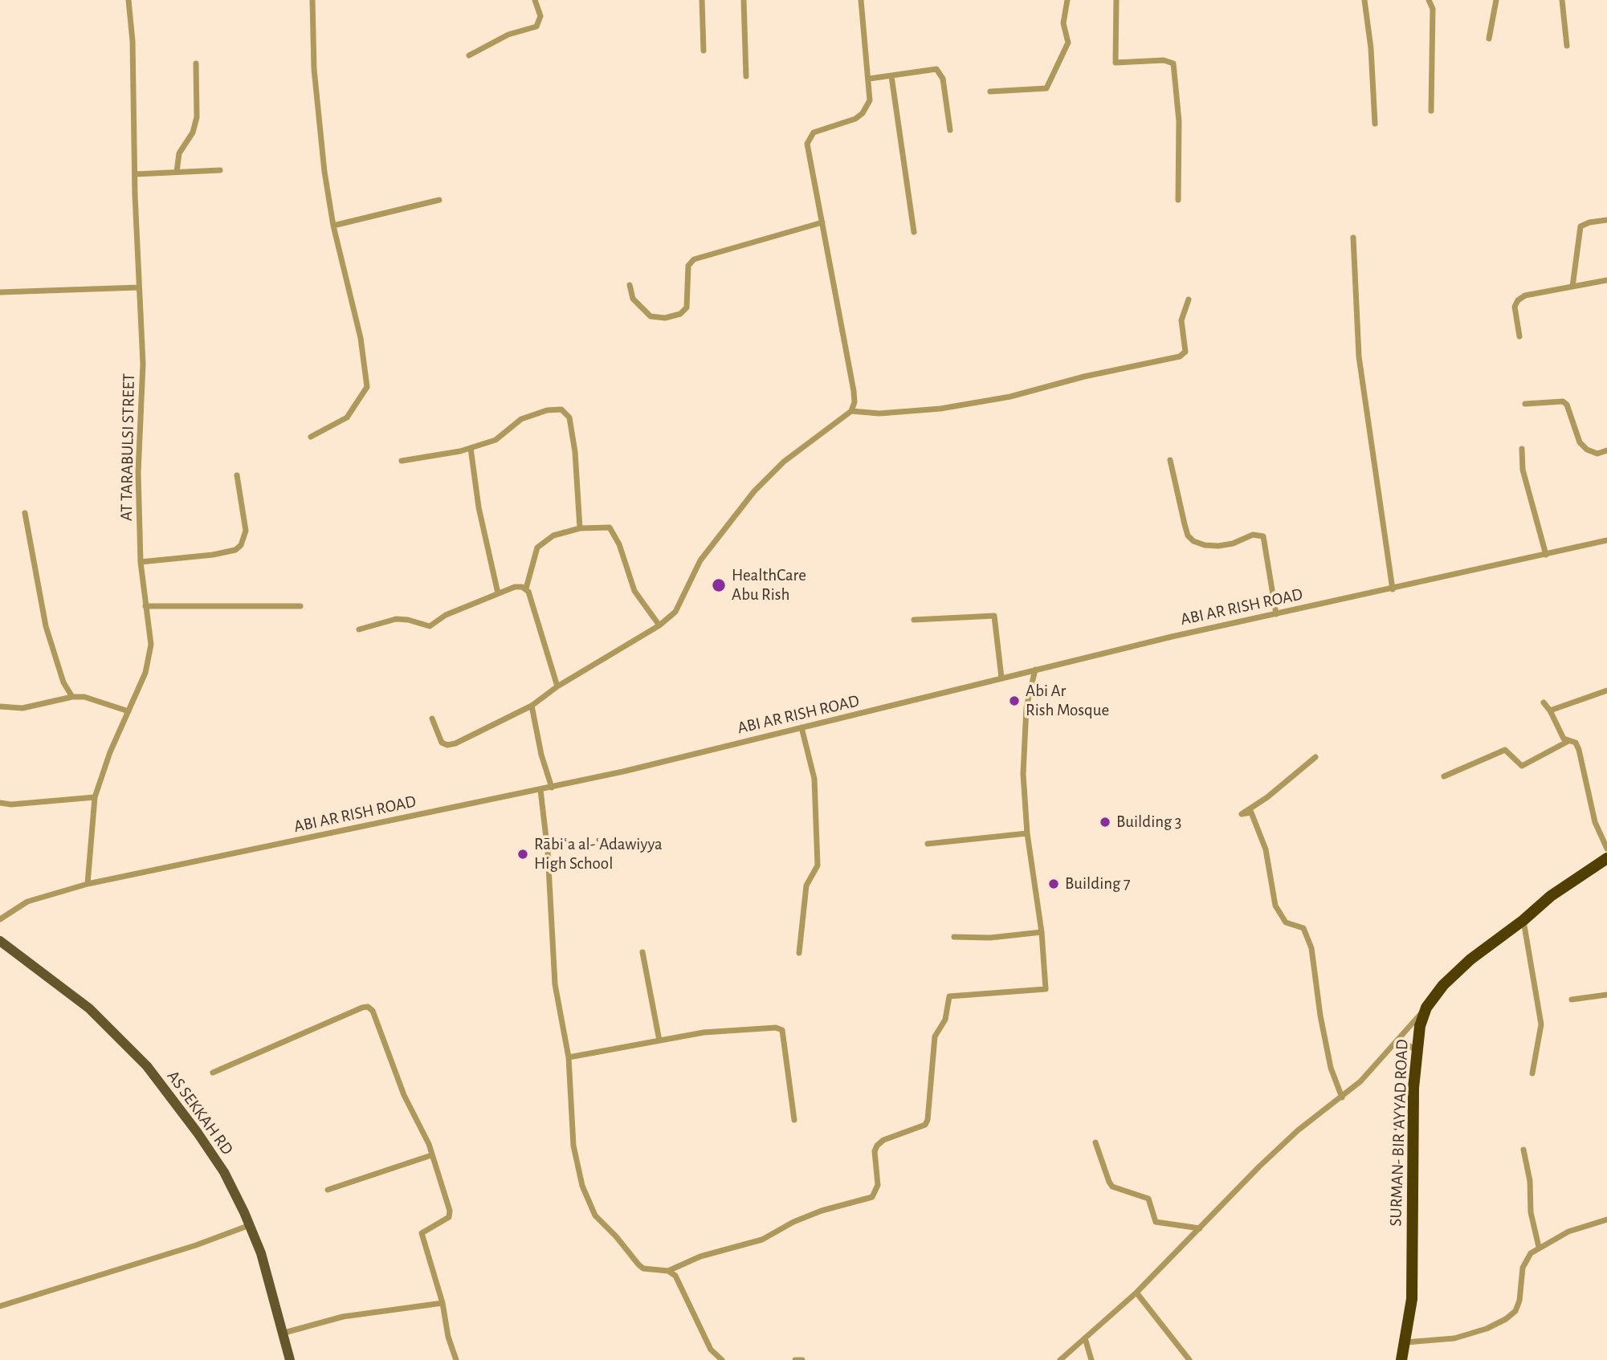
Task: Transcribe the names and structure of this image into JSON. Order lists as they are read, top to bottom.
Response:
{
  "streets": {
    "highway": ["SURMAN- BIR ‘AYYAD ROAD"],
    "main road": ["AS SEKKAH RD"],
    "street": ["AT TARABULSI STREET", "ABI AR RISH ROAD"]
  },
  "crossings": [
    ["AT TARABULSI STREET", "ABI AR RISH ROAD"]
  ],
  "places": [
    "HealthCare Abu Rish",
    "Abi Ar Rish Mosque",
    "Building 3",
    "Rābiʿa al-ʿAdawiyya High School",
    "Building 7"
  ]
}
